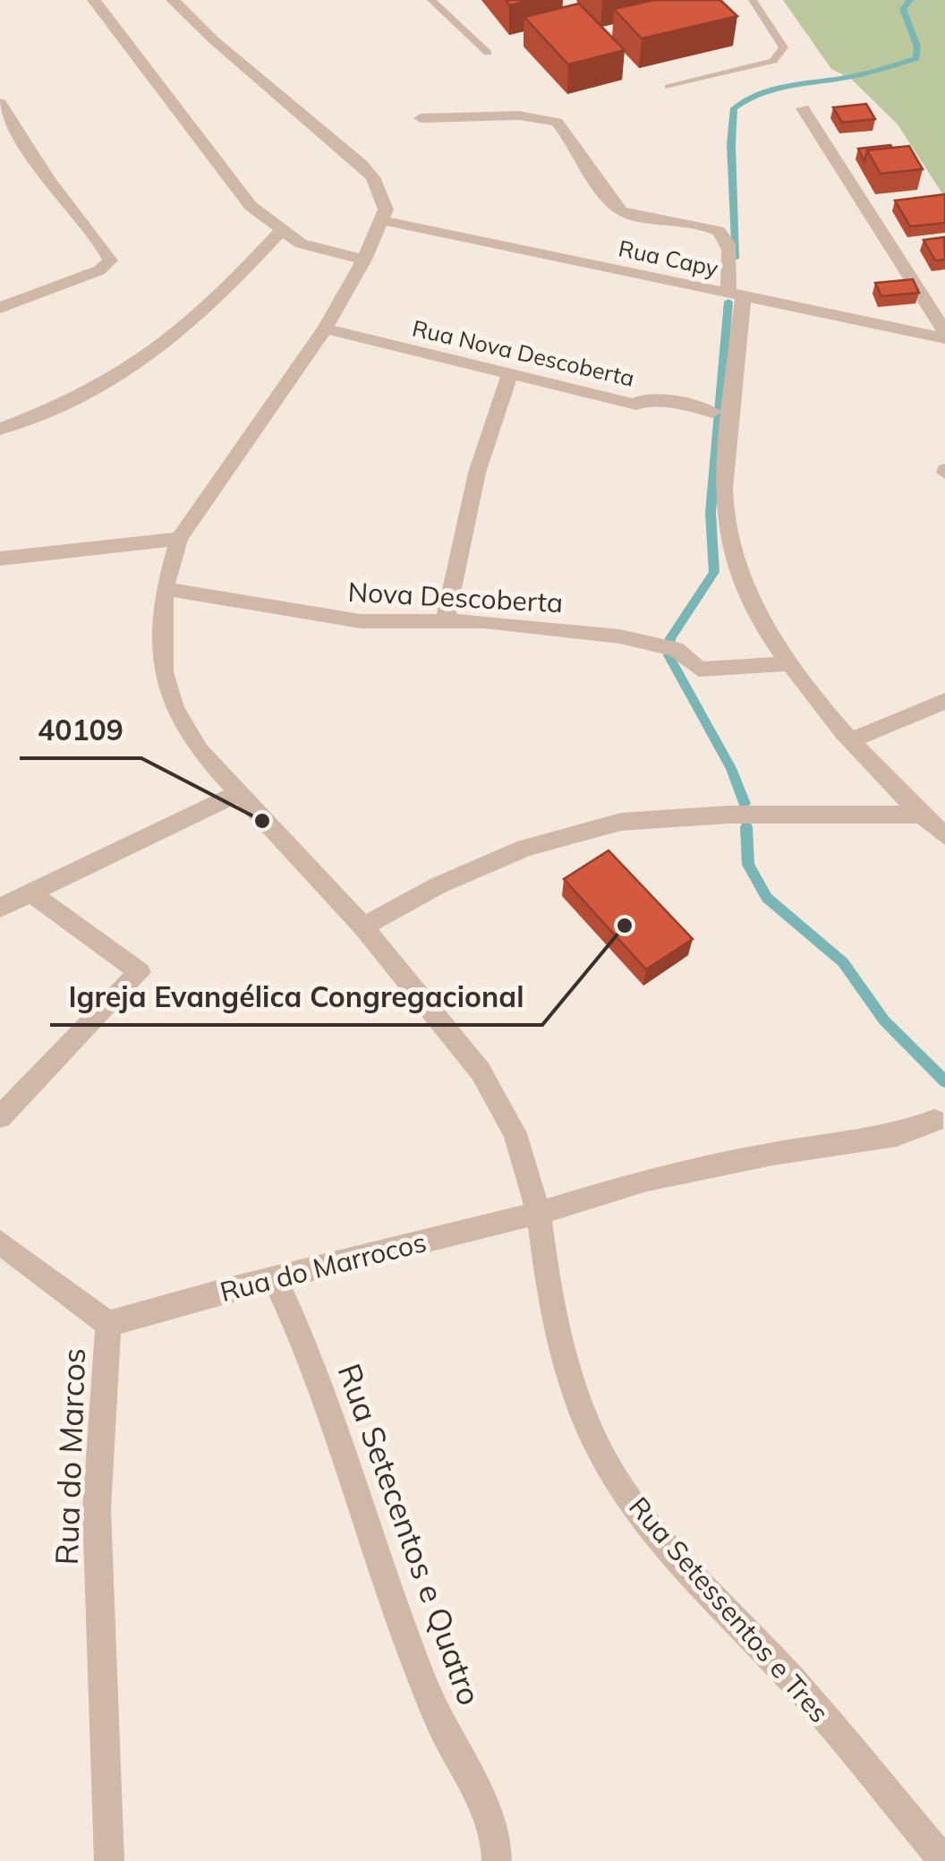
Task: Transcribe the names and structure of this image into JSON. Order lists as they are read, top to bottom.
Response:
{
  "streets": {
    "street": [
      "Rua Capy",
      "Rua Nova Descoberta",
      "Nova Descoberta",
      "Rua do Marrocos",
      "Rua do Marcos",
      "Rua Setecentos e Quatro",
      "Rua Setessentos e Tres"
    ]
  },
  "crossings": [
    ["Rua Capy", "Rua Setessentos e Tres"],
    ["Rua Nova Descoberta", "Rua Setessentos e Tres"],
    ["Nova Descoberta", "Rua Setessentos e Tres"],
    ["Rua do Marrocos", "Rua do Marcos"],
    ["Rua do Marrocos", "Rua Setecentos e Quatro"],
    ["Rua do Marrocos", "Rua Setessentos e Tres"]
  ],
  "places": ["40109", "Igreja Evangélica Congregacional"]
}
